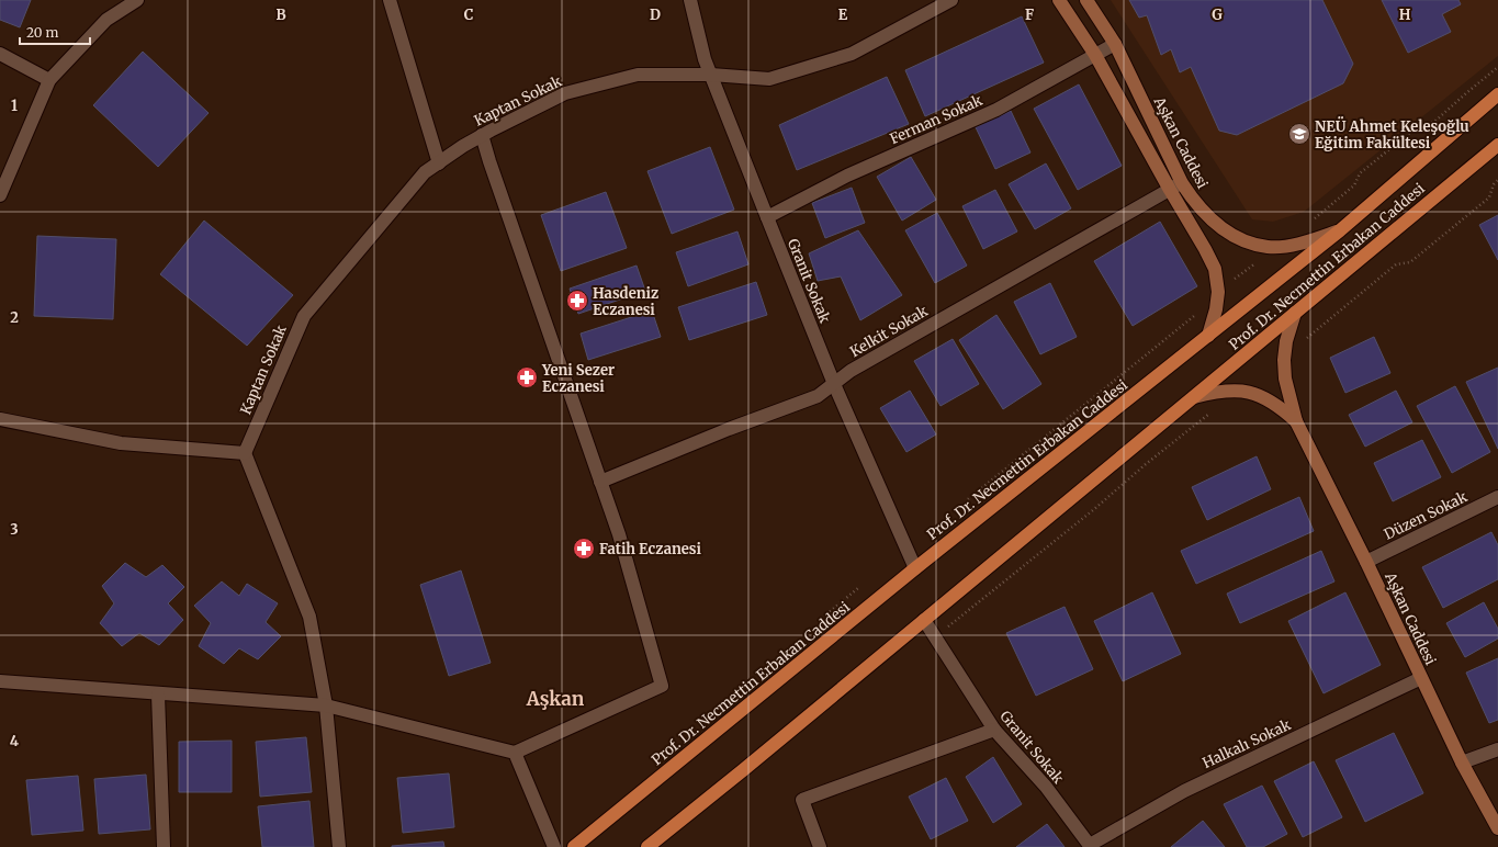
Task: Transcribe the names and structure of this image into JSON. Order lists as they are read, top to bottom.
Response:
{
  "streets": {
    "main road": ["Prof. Dr. Necmettin Erbakan Caddesi"],
    "street": [
      "Kaptan Sokak",
      "Ferman Sokak",
      "Aşkan Caddesi",
      "Granit Sokak",
      "Kelkit Sokak",
      "Düzen Sokak",
      "Halkalı Sokak"
    ]
  },
  "crossings": [
    ["Kaptan Sokak", "Granit Sokak"],
    ["Ferman Sokak", "Aşkan Caddesi"],
    ["Ferman Sokak", "Granit Sokak"],
    ["Aşkan Caddesi", "Prof. Dr. Necmettin Erbakan Caddesi"],
    ["Aşkan Caddesi", "Kelkit Sokak"],
    ["Aşkan Caddesi", "Düzen Sokak"],
    ["Aşkan Caddesi", "Halkalı Sokak"],
    ["Prof. Dr. Necmettin Erbakan Caddesi", "Granit Sokak"],
    ["Granit Sokak", "Kelkit Sokak"],
    ["Granit Sokak", "Halkalı Sokak"]
  ],
  "districts": ["Aşkan"],
  "places": {
    "school or university": ["NEÜ Ahmet Keleşoğlu Eğitim Fakültesi"],
    "pharmacy": ["Hasdeniz Eczanesi", "Yeni Sezer Eczanesi", "Fatih Eczanesi"]
  },
  "scale_bar": "20 m",
  "grid": {
    "columns": [
      "B",
      "C",
      "D",
      "E",
      "F",
      "G",
      "H"
    ],
    "rows": [
      "1",
      "2",
      "3",
      "4"
    ]
  }
}
